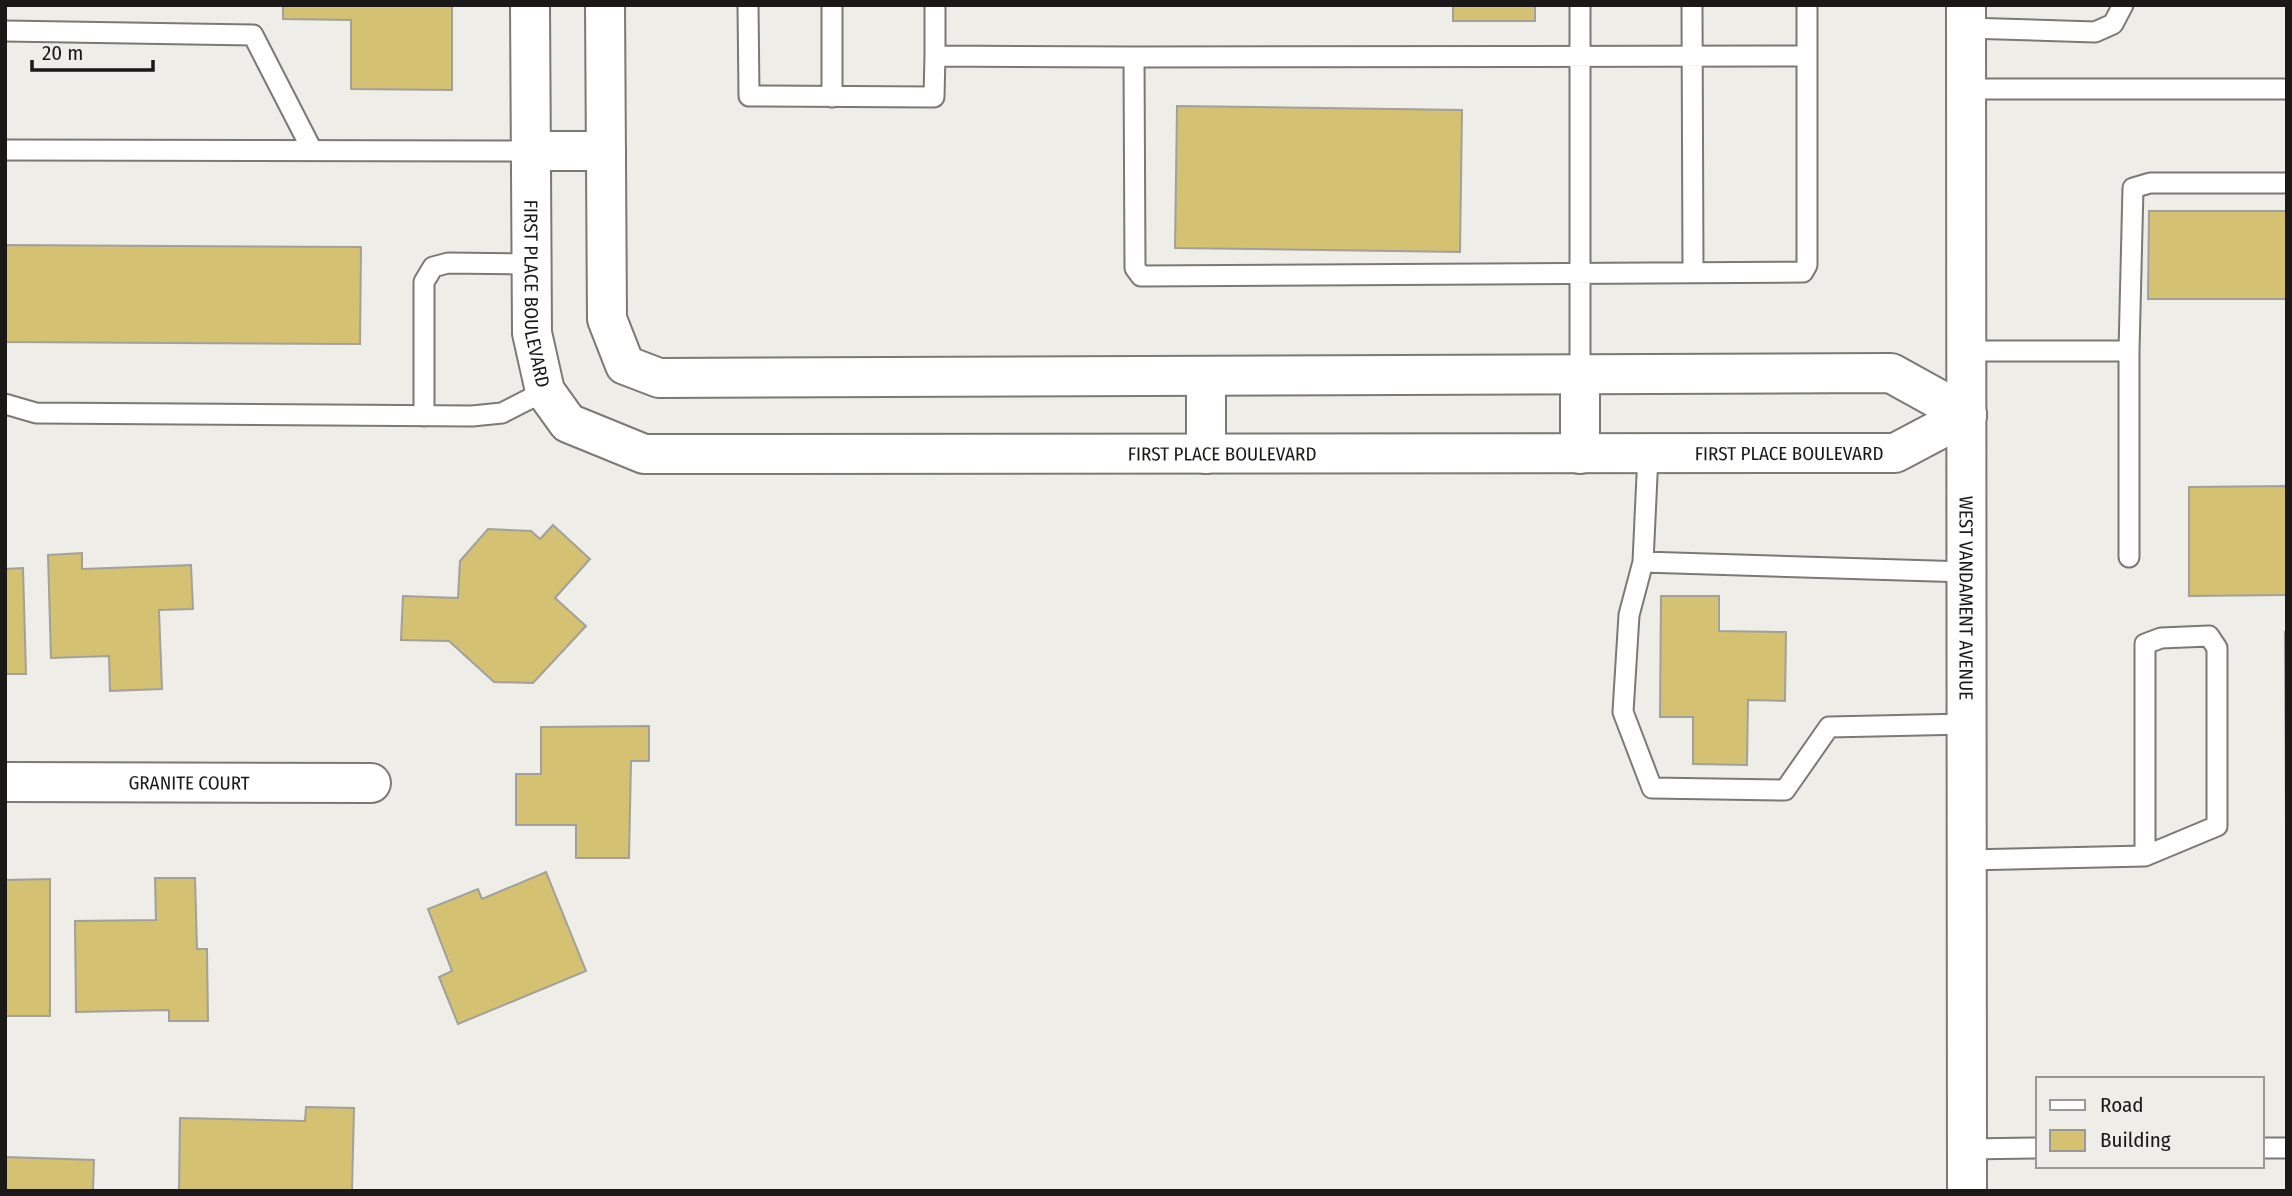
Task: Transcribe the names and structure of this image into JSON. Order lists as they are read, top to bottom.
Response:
{
  "streets": {
    "street": ["FIRST PLACE BOULEVARD", "WEST VANDAMENT AVENUE", "GRANITE COURT"]
  },
  "crossings": [
    ["FIRST PLACE BOULEVARD", "WEST VANDAMENT AVENUE"]
  ],
  "legend": ["Road", "Building"],
  "scale_bar": "20 m"
}
